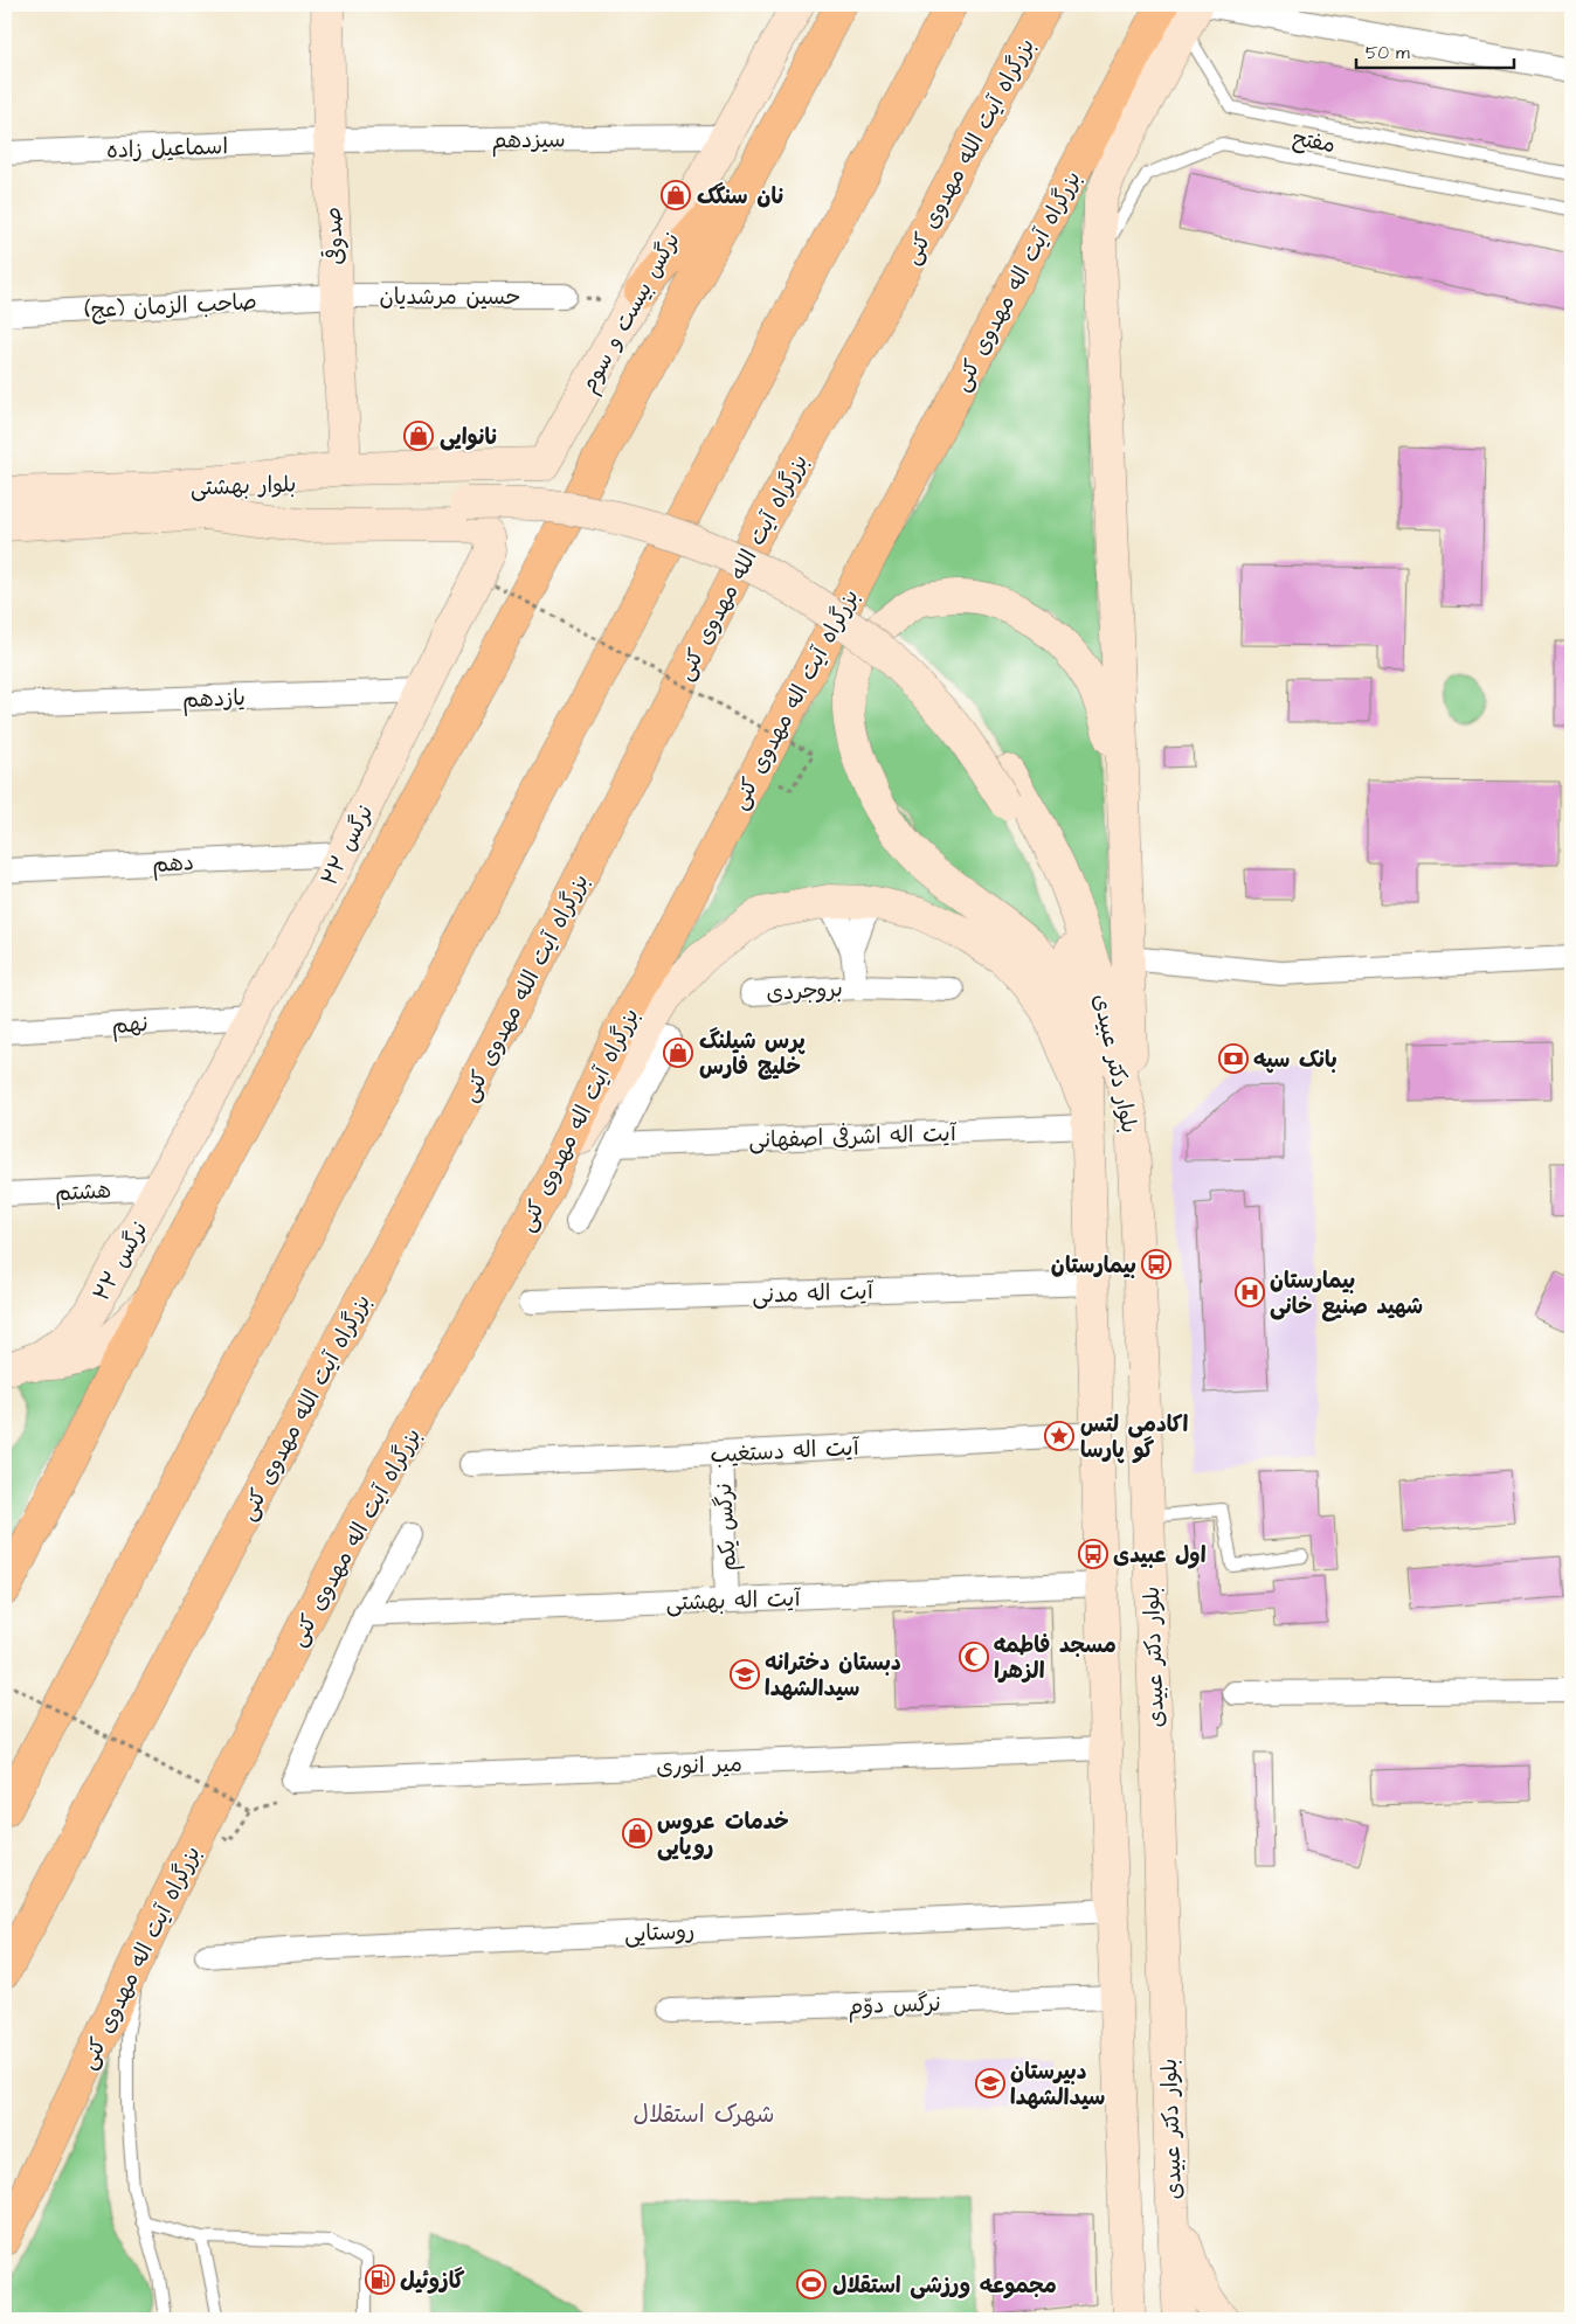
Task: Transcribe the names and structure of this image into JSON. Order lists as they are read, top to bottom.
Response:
{
  "streets": {
    "main road": [
      "بزرگراه آیت الله مهدوی کنی",
      "صدوقی",
      "بزرگراه آیت اله مهدوی کنی",
      "نرگس بیست و سوم",
      "بلوار بهشتی",
      "نرگس ۲۲",
      "بلوار دکتر عبیدی"
    ],
    "street": [
      "سیزدهم",
      "اسماعیل زاده",
      "حسین مرشدیان",
      "صاحب الزمان (عج)",
      "یازدهم",
      "دهم",
      "بروجردی",
      "نهم",
      "آیت اله اشرفی اصفهانی",
      "هشتم",
      "آیت اله مدنی",
      "آیت اله دستغیب",
      "نرگس یکم",
      "آیت اله بهشتی",
      "میر انوری",
      "روستایی",
      "نرگس دوّم"
    ],
    "lane": ["مفتح"]
  },
  "crossings": [
    ["سیزدهم", "اسماعیل زاده"],
    ["سیزدهم", "صدوقی"],
    ["سیزدهم", "نرگس بیست و سوم"],
    ["اسماعیل زاده", "صدوقی"],
    ["صدوقی", "حسین مرشدیان"],
    ["صدوقی", "صاحب الزمان (عج)"],
    ["صدوقی", "نرگس بیست و سوم"],
    ["حسین مرشدیان", "صاحب الزمان (عج)"],
    ["بلوار بهشتی", "نرگس ۲۲"],
    ["بلوار بهشتی", "بلوار دکتر عبیدی"],
    ["یازدهم", "نرگس ۲۲"],
    ["نرگس ۲۲", "دهم"],
    ["نرگس ۲۲", "نهم"],
    ["نرگس ۲۲", "هشتم"],
    ["بلوار دکتر عبیدی", "آیت اله اشرفی اصفهانی"],
    ["بلوار دکتر عبیدی", "آیت اله مدنی"],
    ["بلوار دکتر عبیدی", "آیت اله دستغیب"],
    ["بلوار دکتر عبیدی", "آیت اله بهشتی"],
    ["بلوار دکتر عبیدی", "میر انوری"],
    ["بلوار دکتر عبیدی", "روستایی"],
    ["بلوار دکتر عبیدی", "نرگس دوّم"],
    ["آیت اله دستغیب", "نرگس یکم"],
    ["نرگس یکم", "آیت اله بهشتی"],
    ["آیت اله بهشتی", "میر انوری"]
  ],
  "districts": ["شهرک استقلال"],
  "places": {
    "shop": [
      "نان سنگک",
      "نانوایی",
      "پرس شیلنگ خلیج فارس",
      "خدمات عروس رویایی"
    ],
    "bank": ["بانک سپه"],
    "bus stop": ["بیمارستان", "اول عبیدی"],
    "hospital": ["بیمارستان شهید صنیع خانی"],
    "place": ["اکادمی لتس گو پارسا"],
    "mosque": ["مسجد فاطمه الزهرا"],
    "school or university": ["دبستان دخترانه سیدالشهدا", "دبیرستان سیدالشهدا"],
    "fuel station": ["گازوئیل"],
    "sports": ["مجموعه ورزشی استقلال"]
  },
  "scale_bar": "50 m"
}
